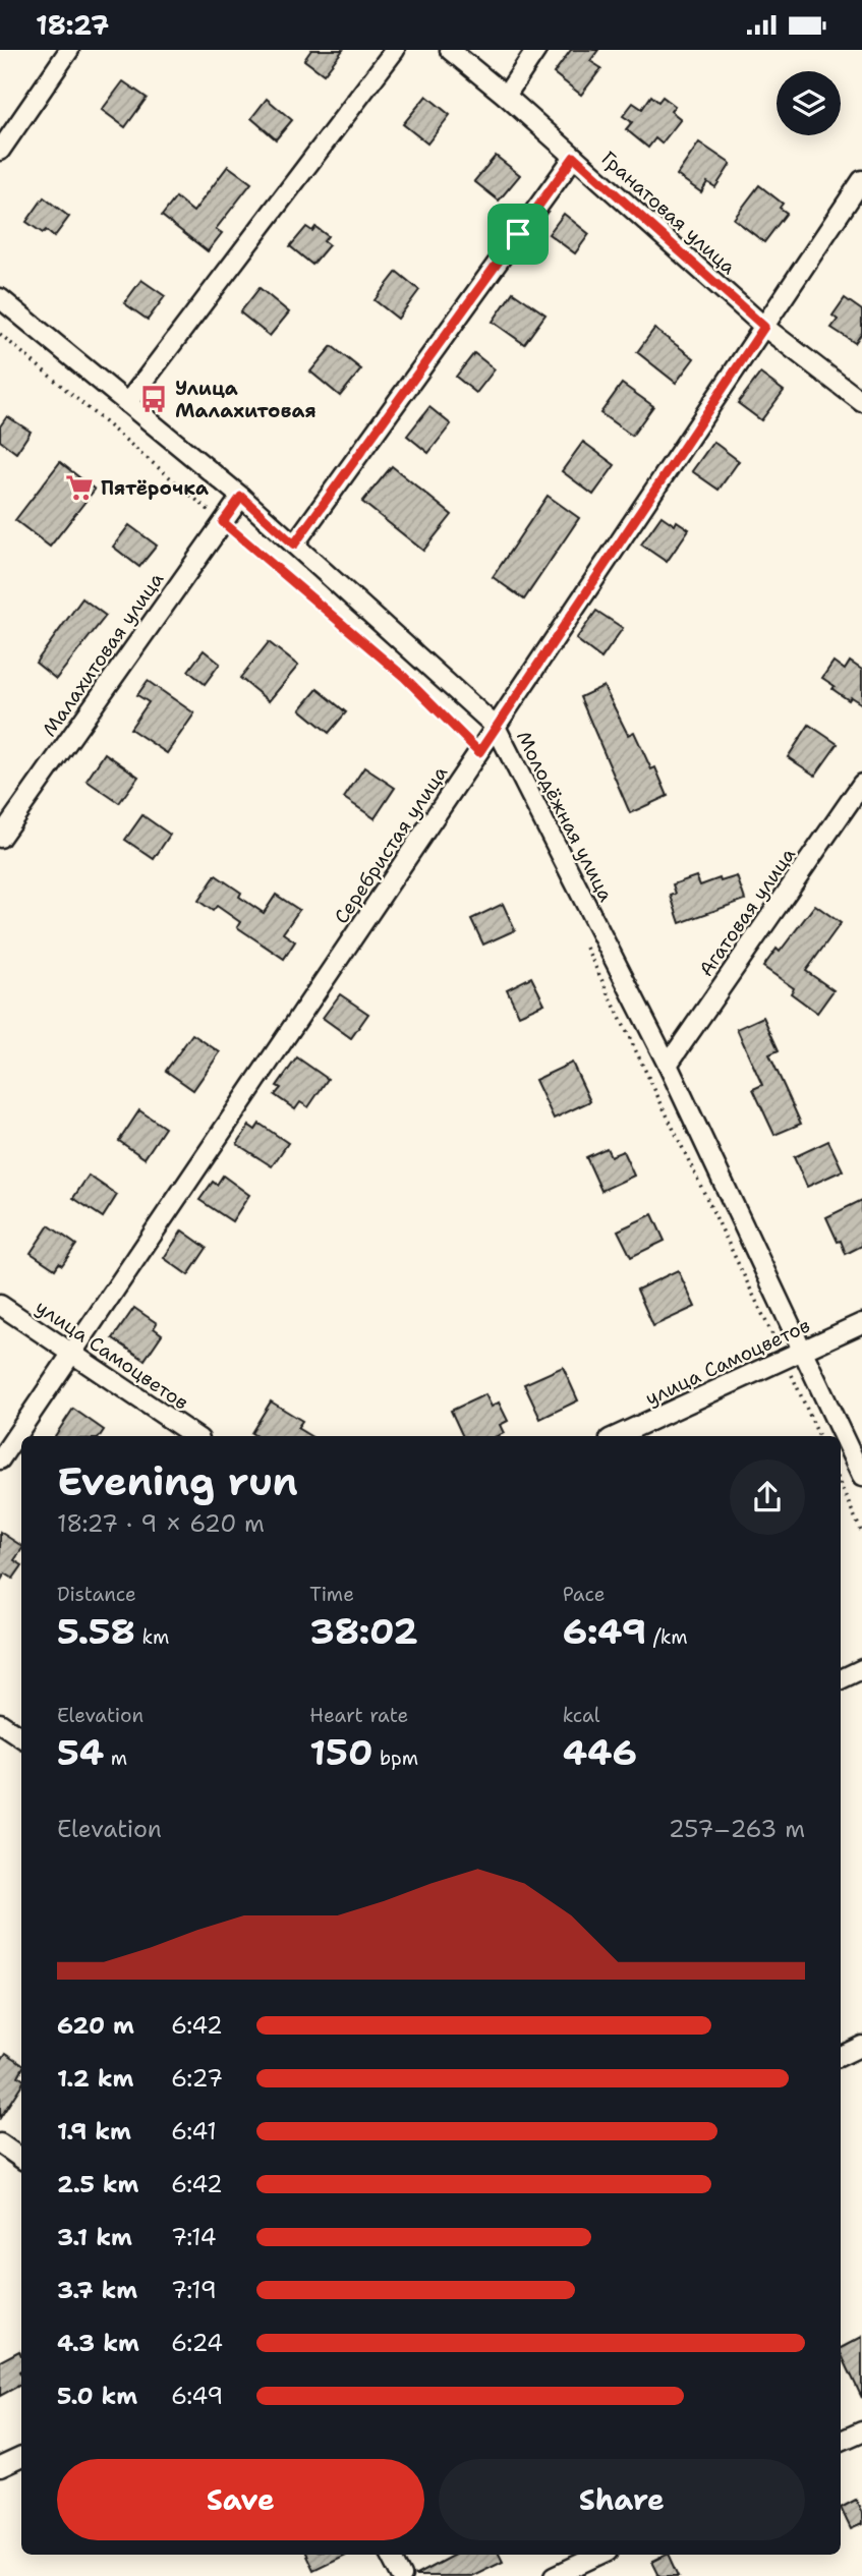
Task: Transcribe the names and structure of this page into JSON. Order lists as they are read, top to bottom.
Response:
{
  "streets": {
    "street": [
      "Гранатовая улица",
      "Малахитовая улица",
      "Молодёжная улица",
      "Серебристая улица",
      "Агатовая улица",
      "улица Самоцветов"
    ]
  },
  "crossings": [
    ["Гранатовая улица", "Серебристая улица"],
    ["Малахитовая улица", "Молодёжная улица"],
    ["Молодёжная улица", "Серебристая улица"],
    ["Молодёжная улица", "Агатовая улица"],
    ["Молодёжная улица", "улица Самоцветов"],
    ["Серебристая улица", "улица Самоцветов"]
  ],
  "places": {
    "bus stop": ["Улица Малахитовая"],
    "supermarket": ["Пятёрочка"]
  },
  "page": {
    "status": "18:27",
    "heading": ["Evening run", "18:27 · 9 × 620 m"],
    "stats": [
      ["Distance", "5.58 km"],
      ["Time", "38:02"],
      ["Pace", "6:49 /km"],
      ["Elevation", "54 m"],
      ["Heart rate", "150 bpm"],
      ["kcal", "446"]
    ],
    "chart": ["Elevation", "257–263 m"],
    "list": [
      {
        "name": "620 m",
        "note": "6:42"
      },
      {
        "name": "1.2 km",
        "note": "6:27"
      },
      {
        "name": "1.9 km",
        "note": "6:41"
      },
      {
        "name": "2.5 km",
        "note": "6:42"
      },
      {
        "name": "3.1 km",
        "note": "7:14"
      },
      {
        "name": "3.7 km",
        "note": "7:19"
      },
      {
        "name": "4.3 km",
        "note": "6:24"
      },
      {
        "name": "5.0 km",
        "note": "6:49"
      }
    ],
    "buttons": ["Save", "Share"]
  }
}
